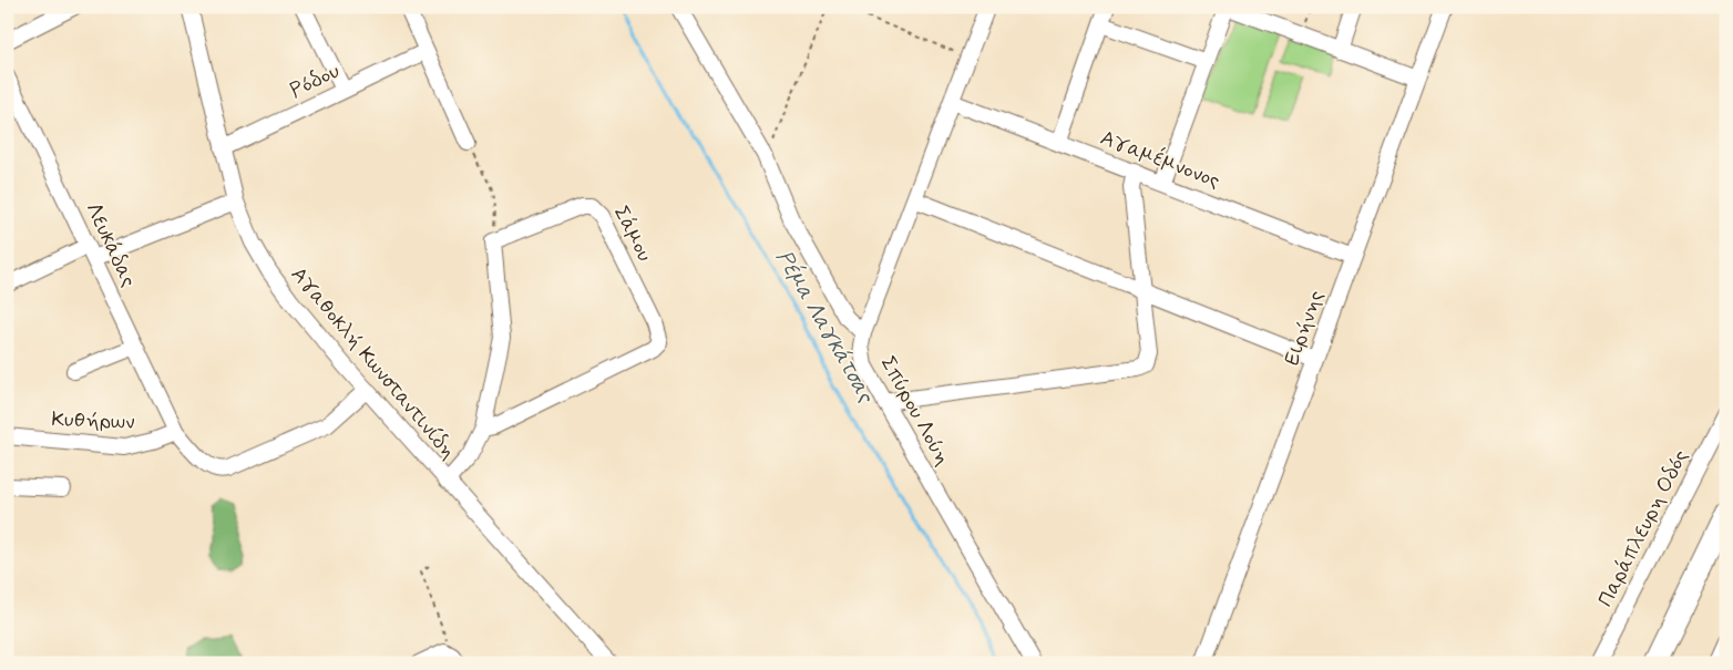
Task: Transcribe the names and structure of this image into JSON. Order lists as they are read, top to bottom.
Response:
{
  "streets": {
    "street": [
      "Ρόδου",
      "Αγαμέμνονoς",
      "Σάμου",
      "Λευκάδας",
      "Ειρήνης",
      "Αγαθοκλή Κωνσταντινίδη",
      "Σπύρου Λούη",
      "Κυθήρων",
      "Παράπλευρη Οδός"
    ]
  },
  "crossings": [
    ["Ρόδου", "Αγαθοκλή Κωνσταντινίδη"],
    ["Αγαμέμνονoς", "Ειρήνης"],
    ["Αγαμέμνονoς", "Σπύρου Λούη"],
    ["Λευκάδας", "Αγαθοκλή Κωνσταντινίδη"],
    ["Λευκάδας", "Κυθήρων"]
  ],
  "water": ["Ρέμα Λαγκάτσας"]
}
